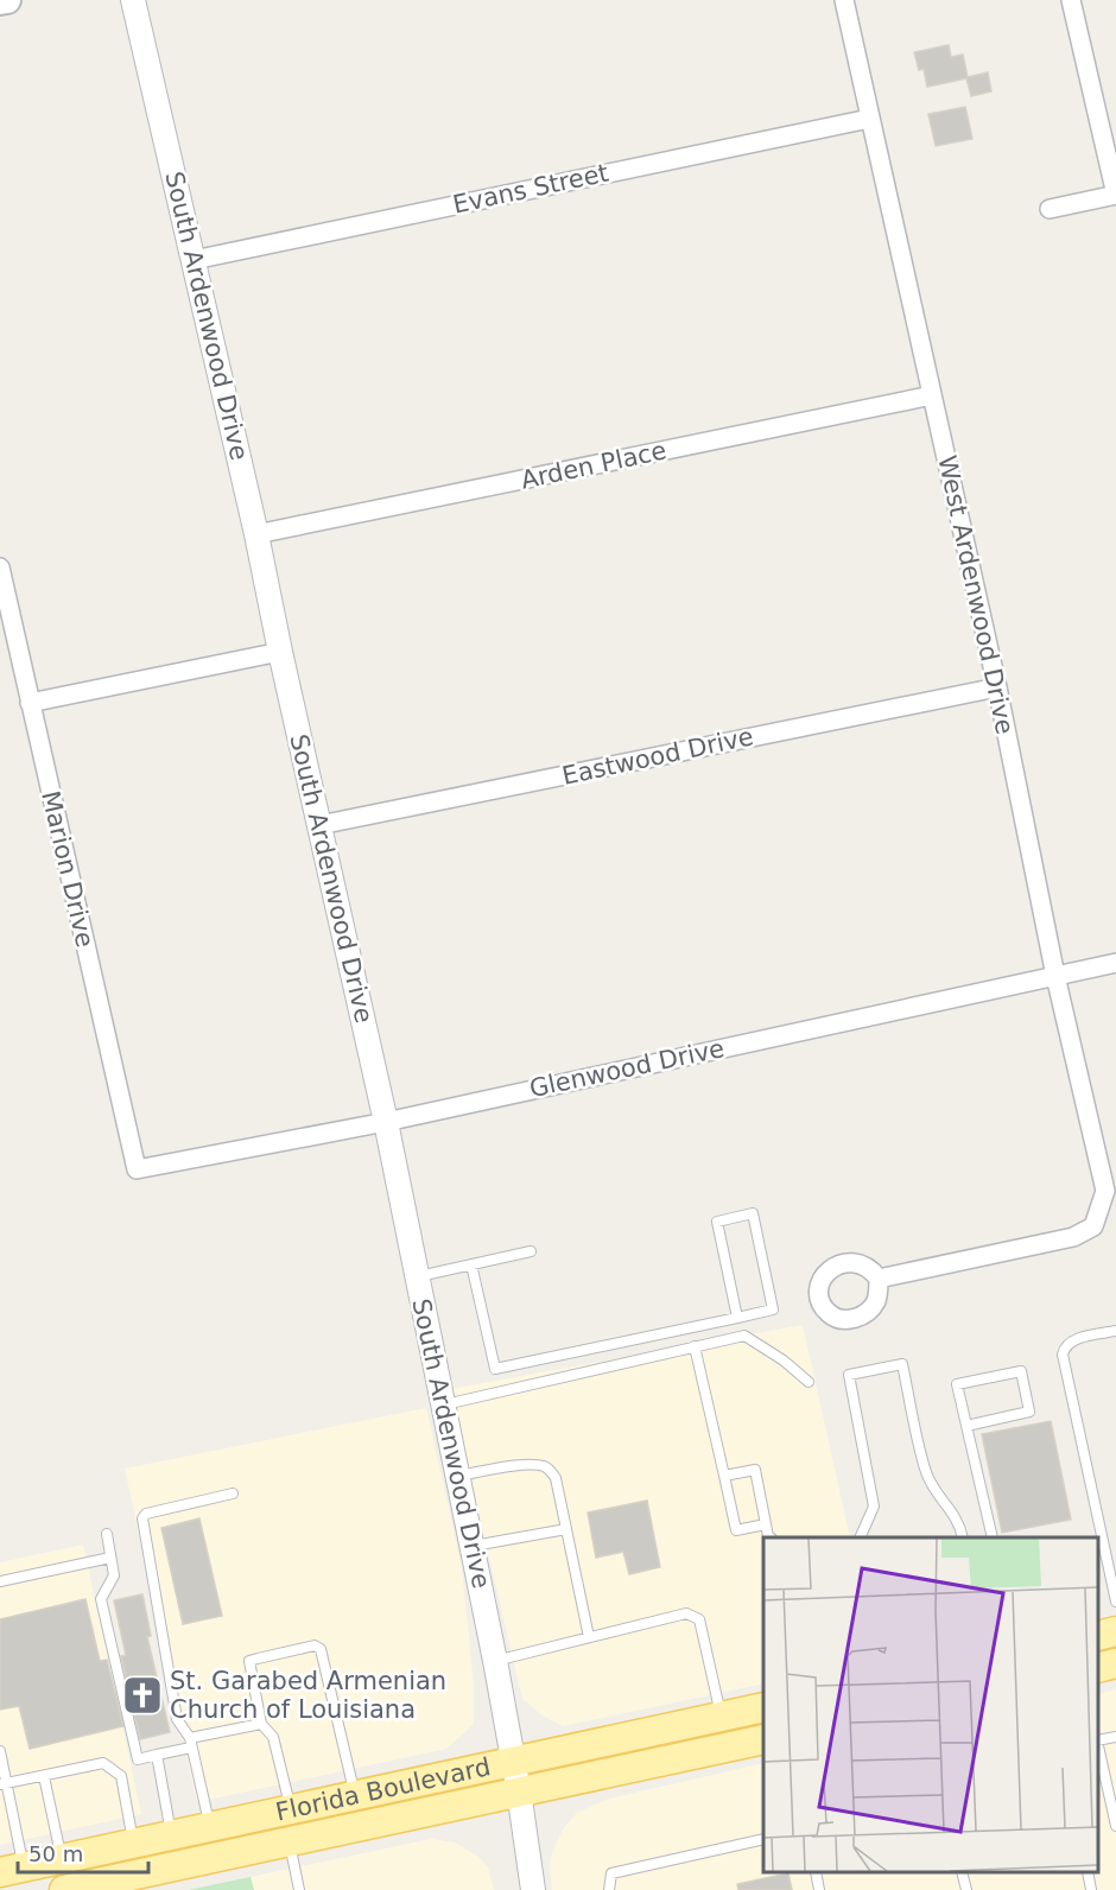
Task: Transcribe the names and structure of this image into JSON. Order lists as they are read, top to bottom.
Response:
{
  "streets": {
    "main road": ["Florida Boulevard"],
    "street": [
      "Evans Street",
      "South Ardenwood Drive",
      "Arden Place",
      "West Ardenwood Drive",
      "Eastwood Drive",
      "Marion Drive",
      "Glenwood Drive"
    ]
  },
  "crossings": [
    ["Evans Street", "South Ardenwood Drive"],
    ["Evans Street", "West Ardenwood Drive"],
    ["South Ardenwood Drive", "Arden Place"],
    ["South Ardenwood Drive", "Eastwood Drive"],
    ["South Ardenwood Drive", "Glenwood Drive"],
    ["South Ardenwood Drive", "Florida Boulevard"],
    ["Arden Place", "West Ardenwood Drive"],
    ["West Ardenwood Drive", "Eastwood Drive"],
    ["West Ardenwood Drive", "Glenwood Drive"],
    ["Marion Drive", "Glenwood Drive"]
  ],
  "places": {
    "church": ["St. Garabed Armenian Church of Louisiana"]
  },
  "scale_bar": "50 m"
}
